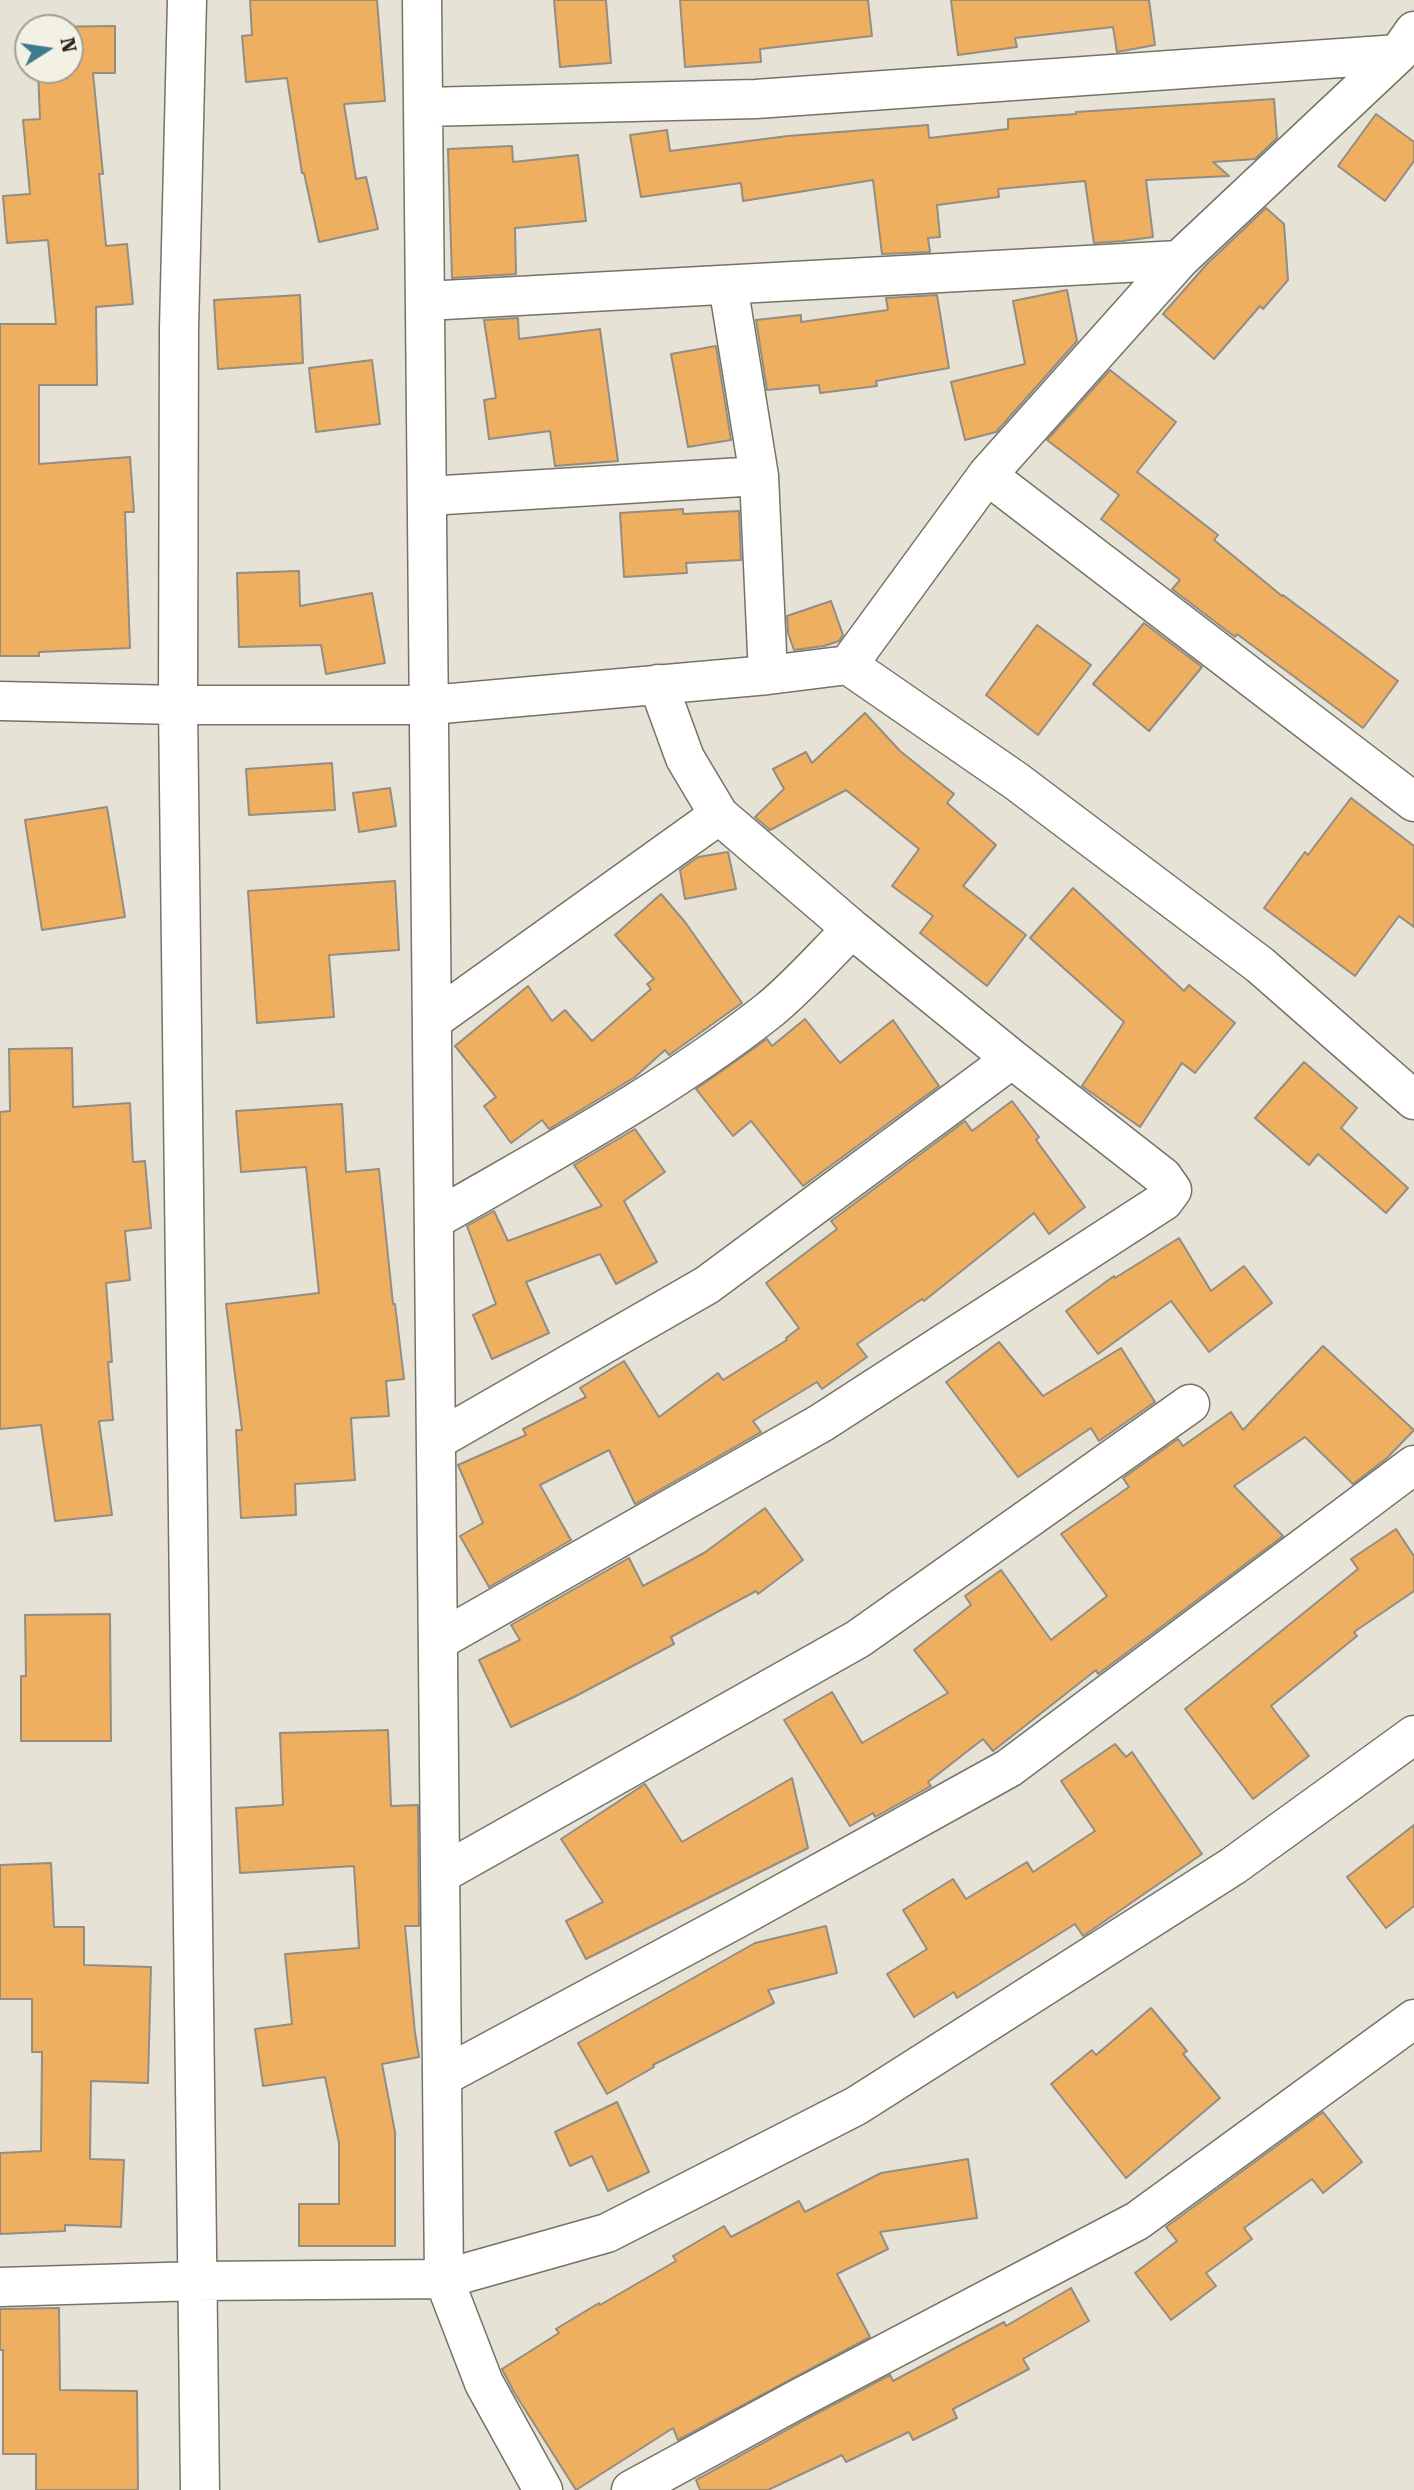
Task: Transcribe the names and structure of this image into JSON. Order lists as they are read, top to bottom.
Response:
{
  "north": "right"
}
